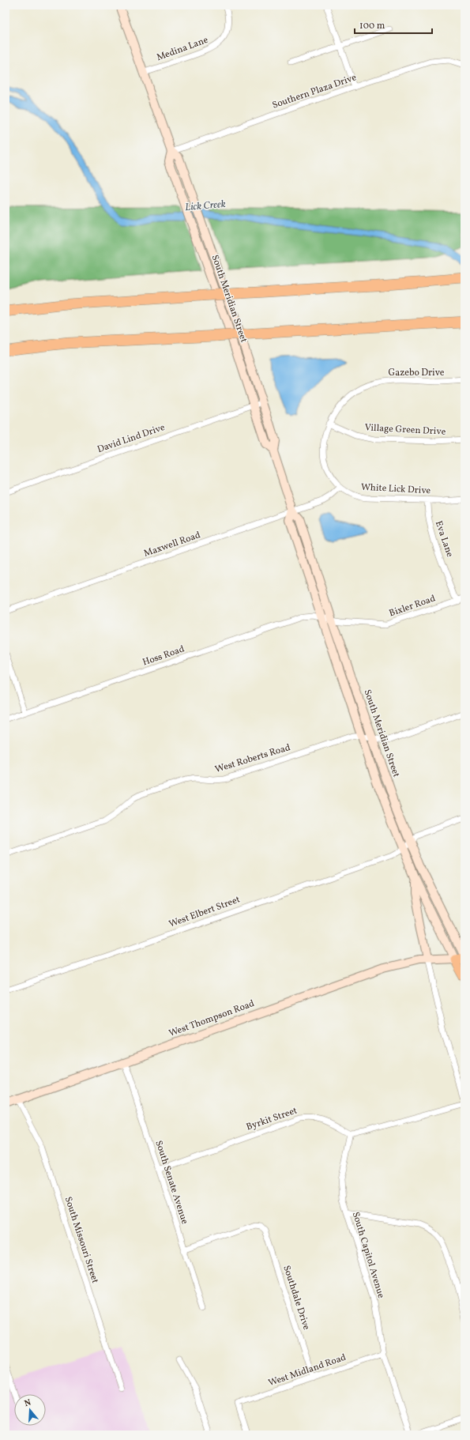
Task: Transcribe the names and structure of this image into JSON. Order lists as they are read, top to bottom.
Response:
{
  "streets": {
    "main road": ["South Meridian Street", "West Thompson Road"],
    "street": [
      "Medina Lane",
      "Southern Plaza Drive",
      "Gazebo Drive",
      "Village Green Drive",
      "David Lind Drive",
      "White Lick Drive",
      "Eva Lane",
      "Maxwell Road",
      "Bixler Road",
      "Hoss Road",
      "West Roberts Road",
      "West Elbert Street",
      "Byrkit Street",
      "South Senate Avenue",
      "South Missouri Street",
      "South Capitol Avenue",
      "Southdale Drive",
      "West Midland Road"
    ]
  },
  "crossings": [
    ["Medina Lane", "South Meridian Street"],
    ["Southern Plaza Drive", "South Meridian Street"],
    ["South Meridian Street", "David Lind Drive"],
    ["South Meridian Street", "Maxwell Road"],
    ["South Meridian Street", "Bixler Road"],
    ["South Meridian Street", "Hoss Road"],
    ["South Meridian Street", "West Roberts Road"],
    ["South Meridian Street", "West Elbert Street"],
    ["South Meridian Street", "West Thompson Road"],
    ["Gazebo Drive", "Village Green Drive"],
    ["Gazebo Drive", "White Lick Drive"],
    ["Village Green Drive", "White Lick Drive"],
    ["White Lick Drive", "Eva Lane"],
    ["White Lick Drive", "Maxwell Road"],
    ["Eva Lane", "Bixler Road"],
    ["Bixler Road", "Hoss Road"],
    ["West Thompson Road", "South Senate Avenue"],
    ["West Thompson Road", "South Missouri Street"],
    ["Byrkit Street", "South Senate Avenue"],
    ["Byrkit Street", "South Capitol Avenue"],
    ["South Senate Avenue", "Southdale Drive"],
    ["South Capitol Avenue", "West Midland Road"],
    ["Southdale Drive", "West Midland Road"]
  ],
  "water": ["Lick Creek"],
  "scale_bar": "100 m",
  "north": "top"
}
